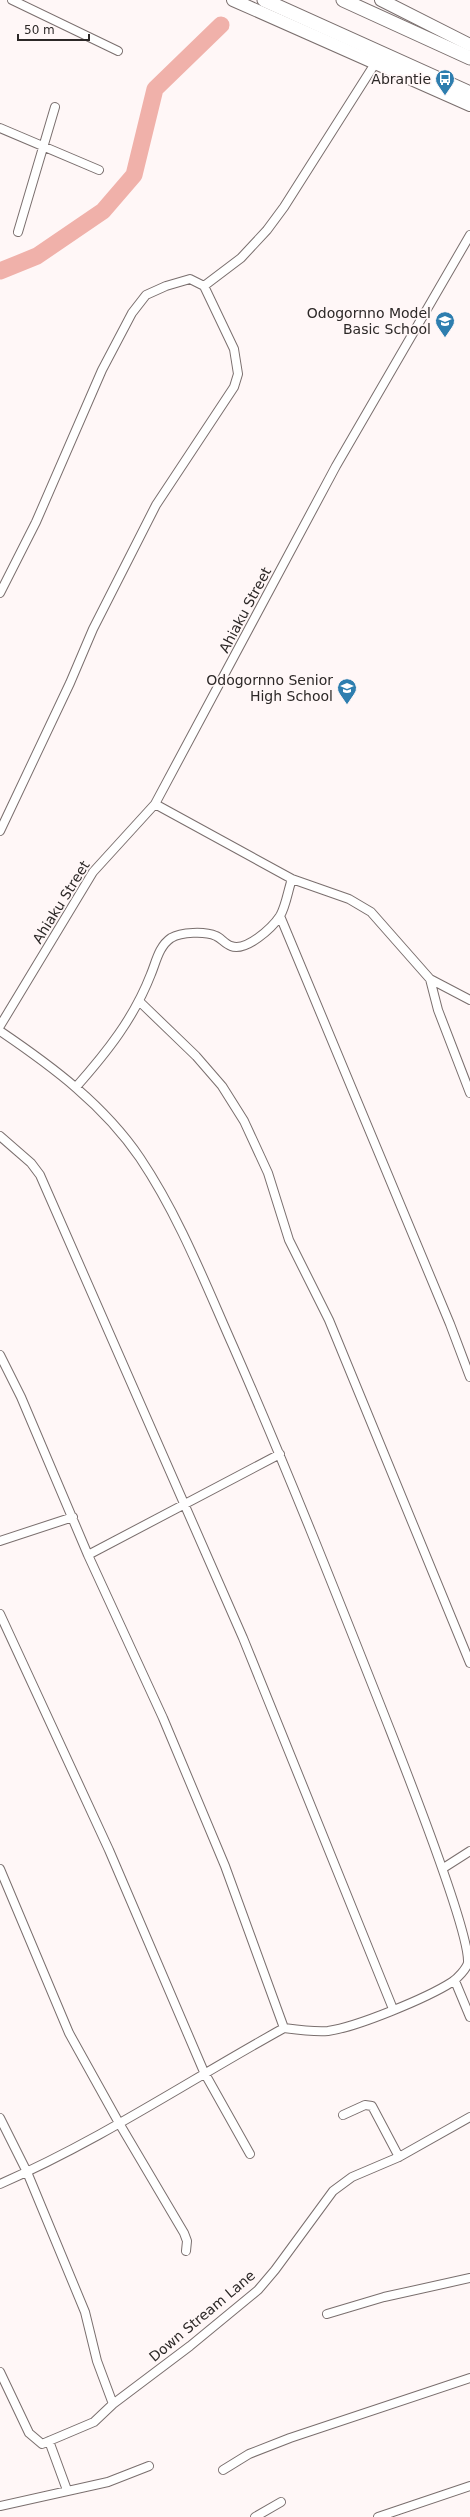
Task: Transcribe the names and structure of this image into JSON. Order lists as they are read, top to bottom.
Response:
{
  "streets": {
    "street": ["Ahiaku Street", "Down Stream Lane"]
  },
  "places": {
    "bus stop": ["Abrantie"],
    "school or university": ["Odogornno Model Basic School", "Odogornno Senior High School"]
  },
  "scale_bar": "50 m"
}
